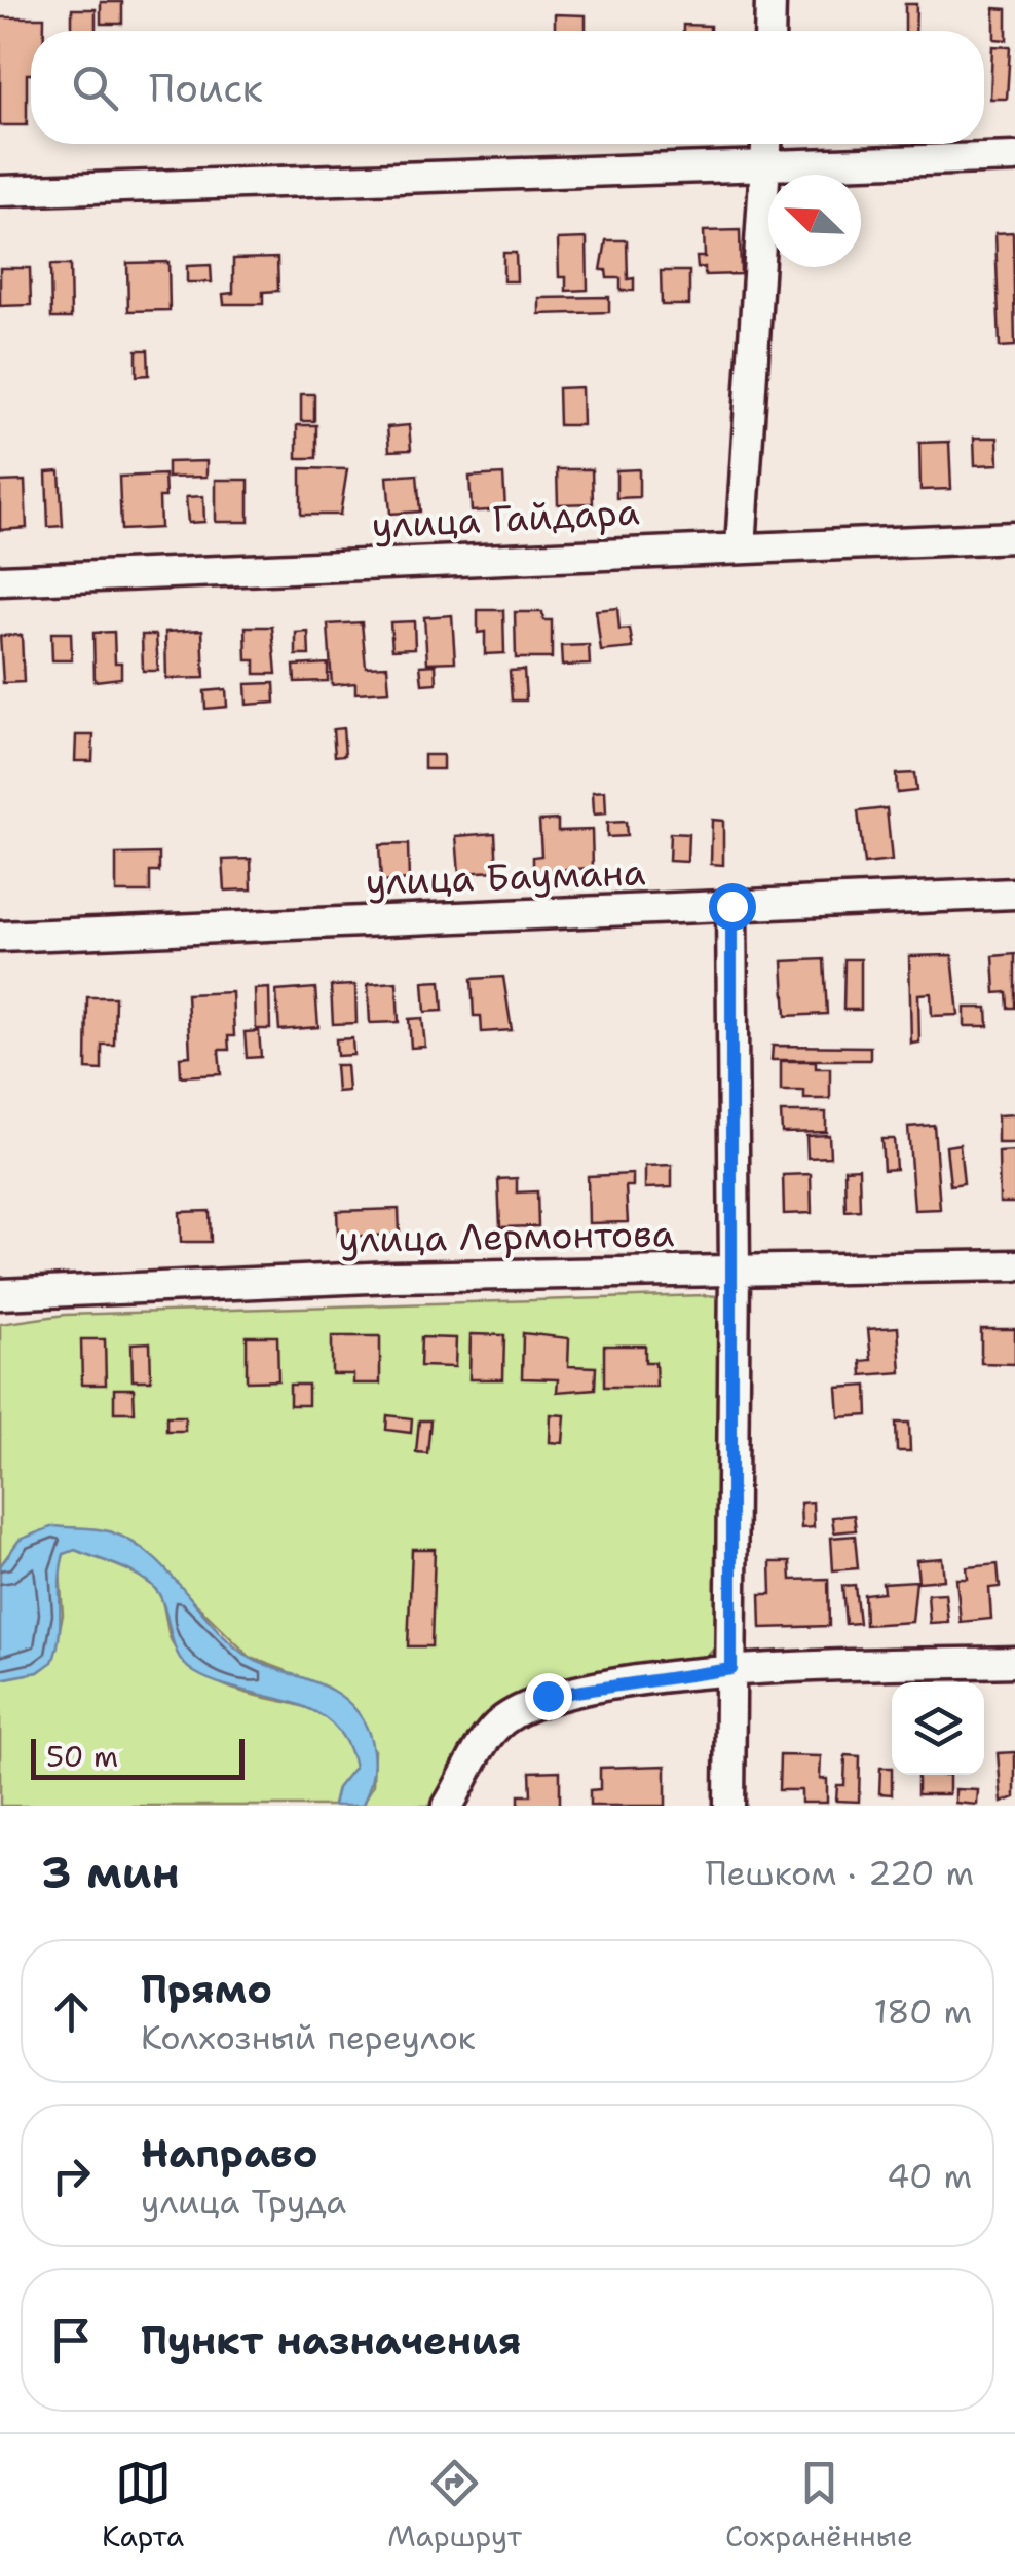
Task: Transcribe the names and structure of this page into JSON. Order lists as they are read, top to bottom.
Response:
{
  "streets": {
    "street": ["улица Гайдара", "улица Баумана", "улица Лермонтова"]
  },
  "scale_bar": "50 m",
  "north": "top left",
  "page": {
    "search": "Поиск",
    "scale": "50 m",
    "heading": ["3 мин", "Пешком · 220 m"],
    "list": [
      ["Прямо", "Колхозный переулок", "180 m"],
      ["Направо", "улица Труда", "40 m"],
      "Пункт назначения"
    ],
    "nav": ["Карта", "Маршрут", "Сохранённые"]
  }
}
